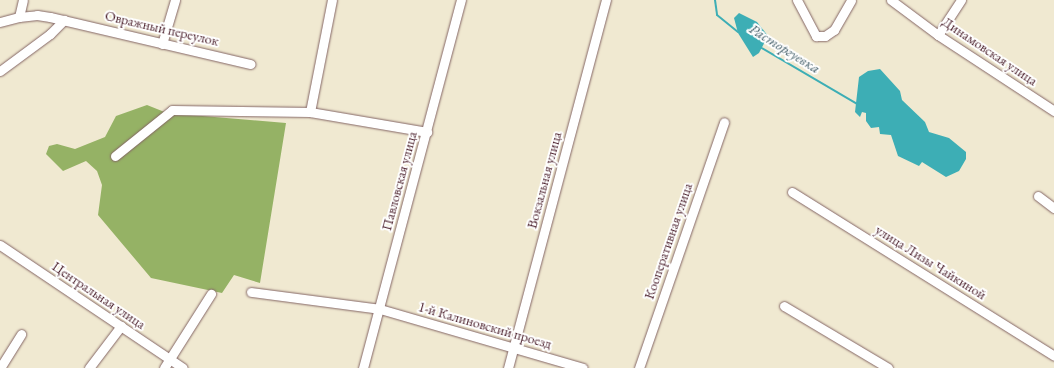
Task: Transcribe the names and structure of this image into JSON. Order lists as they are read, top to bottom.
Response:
{
  "streets": {
    "street": [
      "Овражный переулок",
      "Динамовская улица",
      "Вокзальная улица",
      "Павловская улица",
      "Кооперативная улица",
      "улица Лизы Чайкиной",
      "Центральная улица",
      "1-й Калиновский проезд"
    ]
  },
  "crossings": [
    ["Вокзальная улица", "1-й Калиновский проезд"],
    ["Павловская улица", "1-й Калиновский проезд"]
  ],
  "water": ["Расторгуевка"]
}
